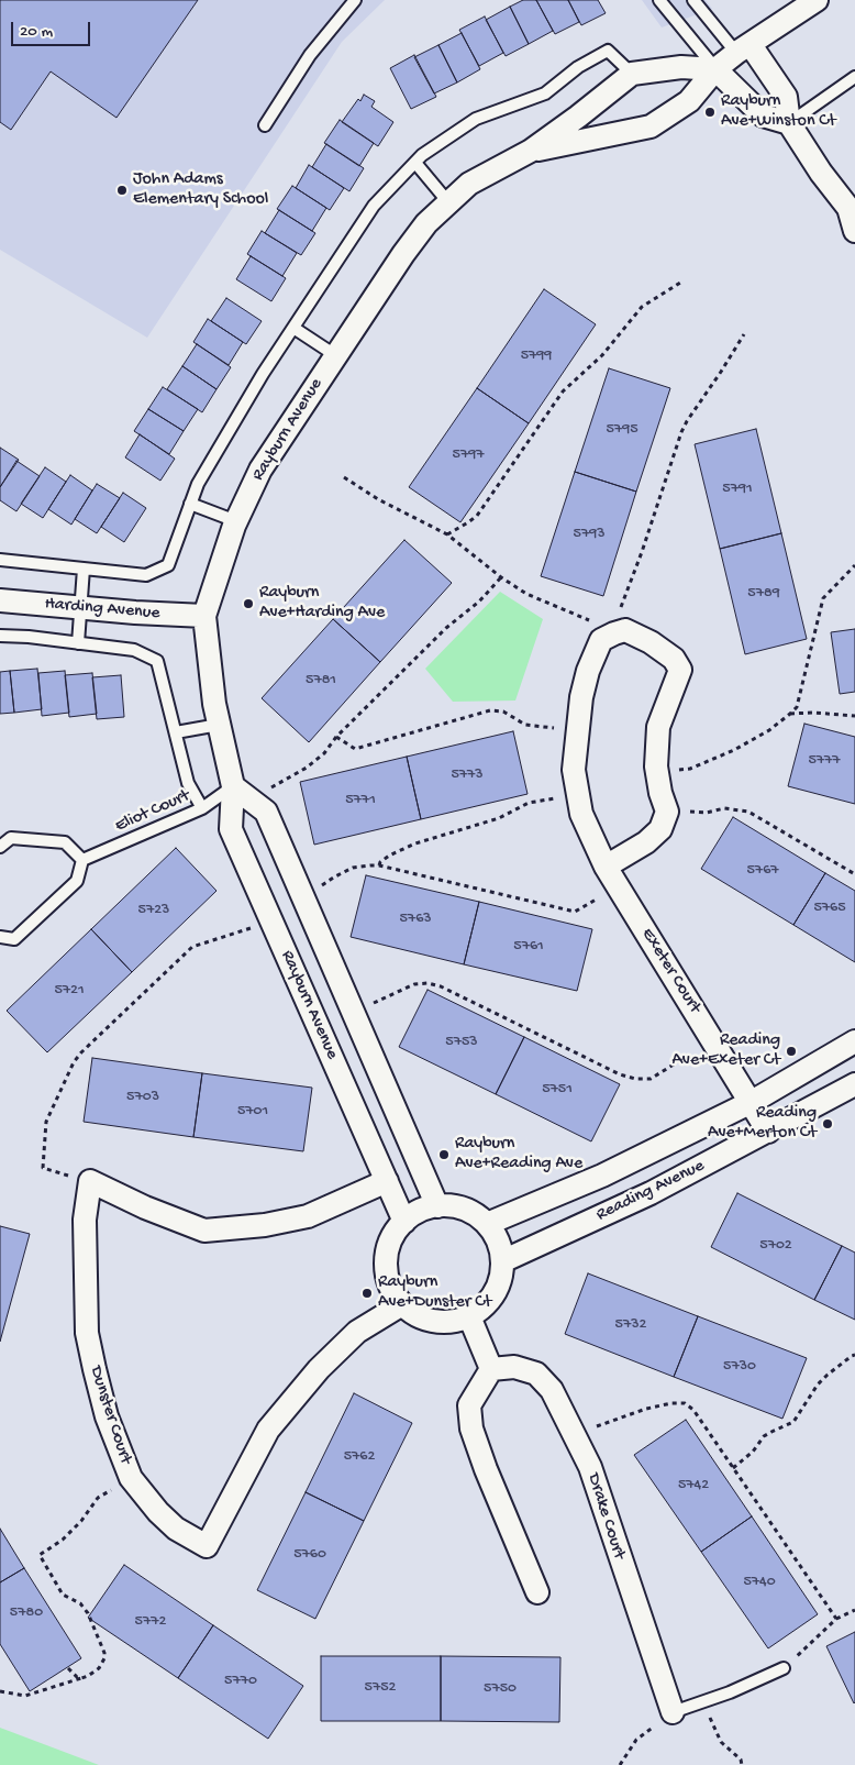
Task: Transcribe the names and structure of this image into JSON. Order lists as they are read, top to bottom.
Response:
{
  "streets": {
    "street": [
      "Rayburn Avenue",
      "Harding Avenue",
      "Exeter Court",
      "Reading Avenue",
      "Dunster Court",
      "Drake Court"
    ],
    "lane": ["Eliot Court"]
  },
  "crossings": [
    ["Rayburn Avenue", "Harding Avenue"],
    ["Rayburn Avenue", "Eliot Court"],
    ["Rayburn Avenue", "Reading Avenue"],
    ["Rayburn Avenue", "Dunster Court"],
    ["Exeter Court", "Reading Avenue"],
    ["Reading Avenue", "Dunster Court"]
  ],
  "places": [
    "Rayburn Ave+Winston Ct",
    "John Adams Elementary School",
    "Rayburn Ave+Harding Ave",
    "Reading Ave+Exeter Ct",
    "Reading Ave+Merton Ct",
    "Rayburn Ave+Reading Ave",
    "Rayburn Ave+Dunster Ct"
  ],
  "house_numbers": [
    "5799",
    "5795",
    "5797",
    "5791",
    "5793",
    "5789",
    "5781",
    "5777",
    "5773",
    "5771",
    "5767",
    "5765",
    "5723",
    "5763",
    "5761",
    "5721",
    "5753",
    "5751",
    "5703",
    "5701",
    "5702",
    "5732",
    "5730",
    "5762",
    "5742",
    "5760",
    "5740",
    "5780",
    "5772",
    "5770",
    "5752",
    "5750"
  ],
  "scale_bar": "20 m"
}
